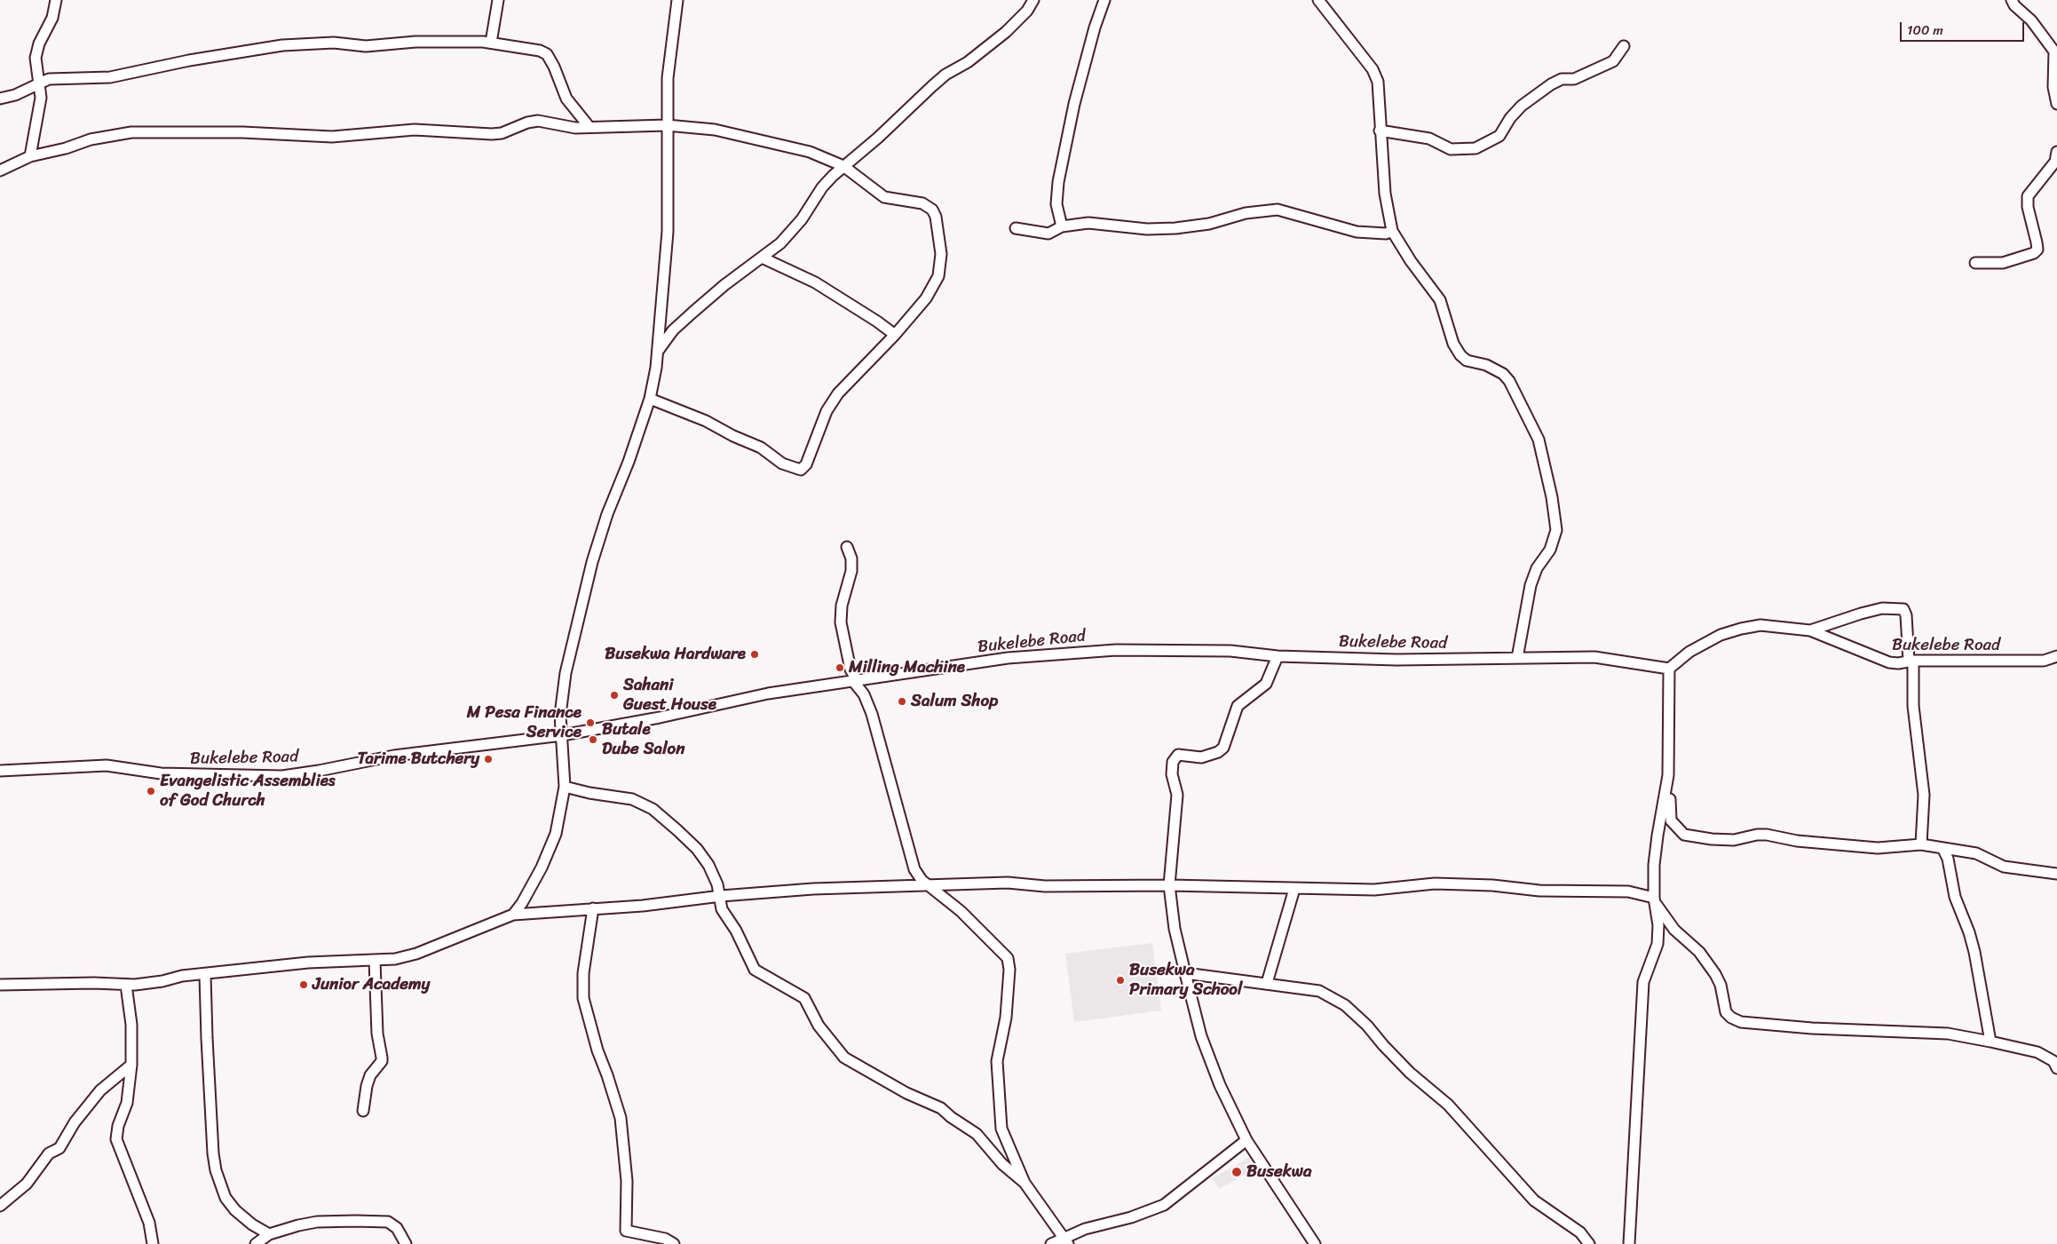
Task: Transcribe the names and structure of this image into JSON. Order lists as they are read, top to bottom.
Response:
{
  "streets": {
    "street": ["Bukelebe Road"]
  },
  "places": [
    "Busekwa Hardware",
    "Milling Machine",
    "Sahani Guest House",
    "Salum Shop",
    "M Pesa Finance Service",
    "Butale Dube Salon",
    "Tarime Butchery",
    "Evangelistic Assemblies of God Church",
    "Busekwa Primary School",
    "Junior Academy",
    "Busekwa"
  ],
  "scale_bar": "100 m"
}
